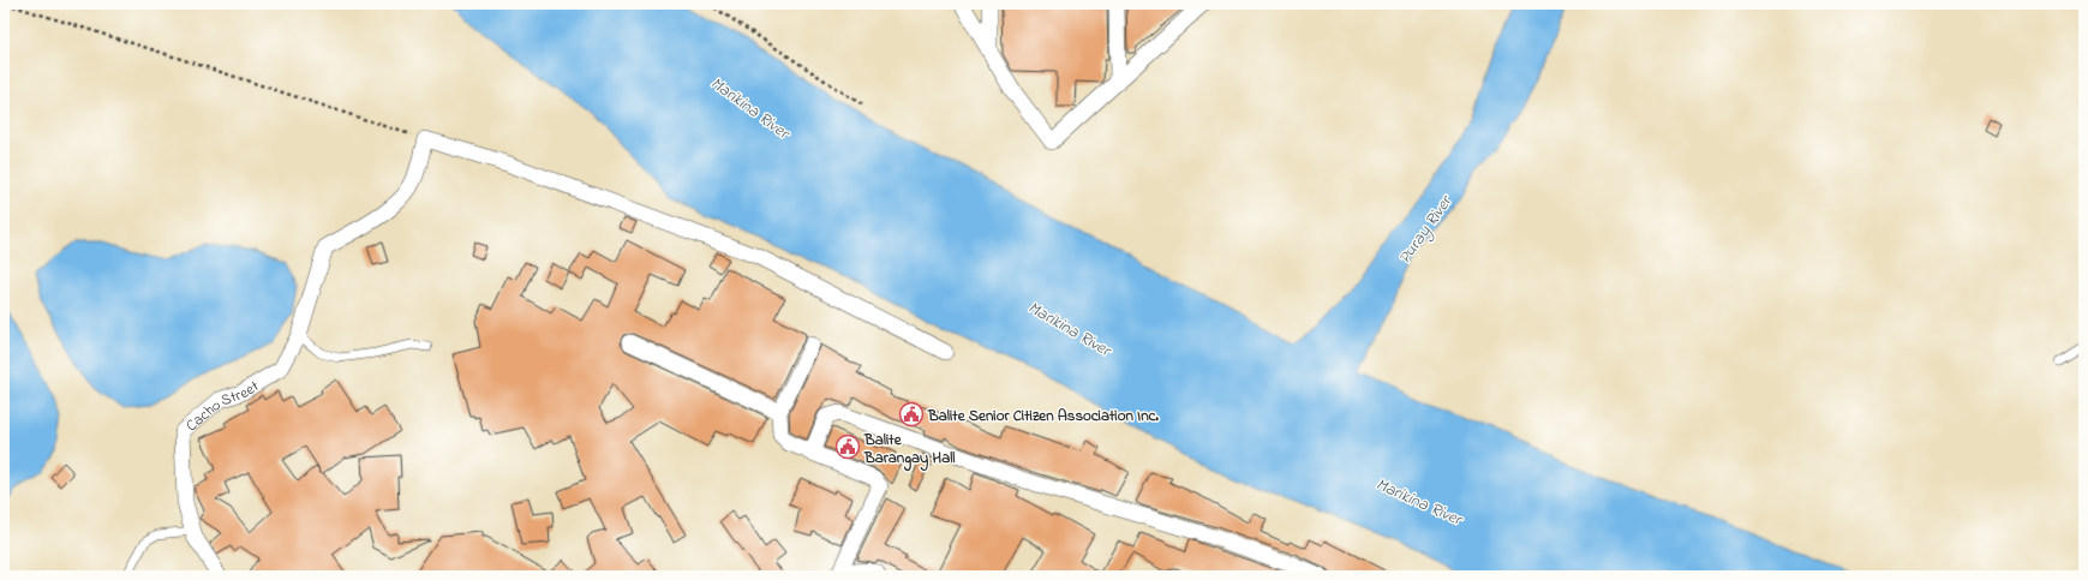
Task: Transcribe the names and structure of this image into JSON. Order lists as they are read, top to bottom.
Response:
{
  "streets": {
    "street": ["Cacho Street"]
  },
  "water": ["Marikina River", "Puray River"],
  "places": {
    "public building": ["Balite Senior Citizen Association Inc.", "Balite Barangay Hall"]
  }
}
